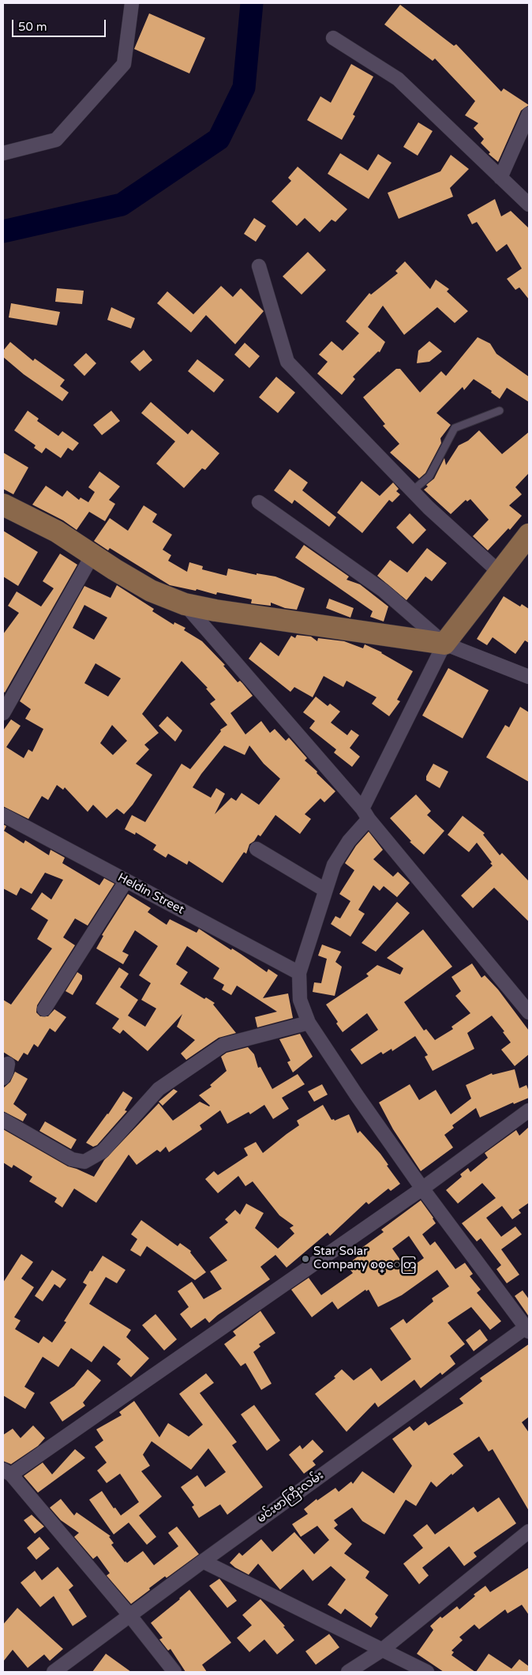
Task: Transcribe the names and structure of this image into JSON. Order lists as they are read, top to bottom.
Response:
{
  "streets": {
    "street": ["Heldin Street", "မင်းဗာကြီးလမ်း"]
  },
  "places": ["Star Solar Company စစ္ေတြ"],
  "scale_bar": "50 m"
}
